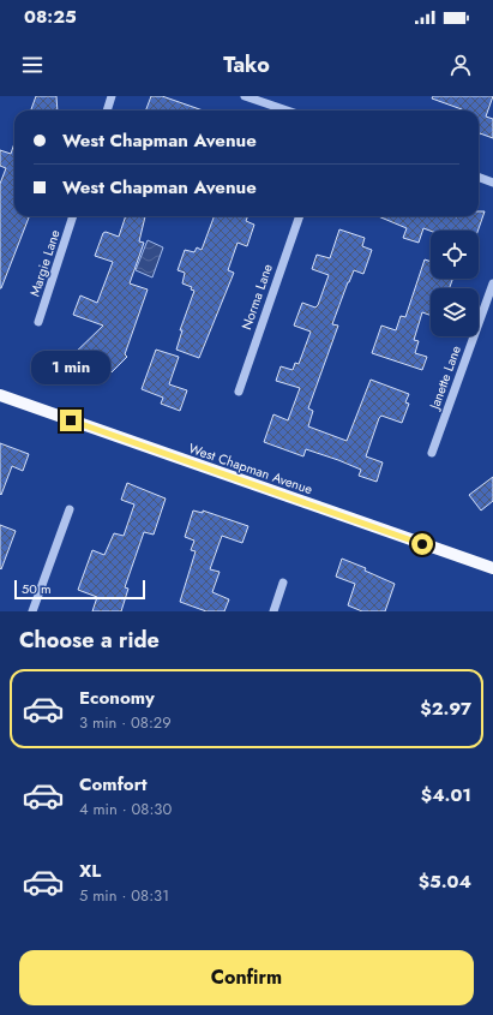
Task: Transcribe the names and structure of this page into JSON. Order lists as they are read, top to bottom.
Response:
{
  "streets": {
    "main road": ["West Chapman Avenue"],
    "street": ["Margie Lane", "Norma Lane", "Janette Lane"]
  },
  "scale_bar": "50 m",
  "page": {
    "status": "08:25",
    "header": "Tako",
    "banner": ["West Chapman Avenue", "West Chapman Avenue"],
    "bubble": "1 min",
    "scale": "50 m",
    "heading": "Choose a ride",
    "list": [
      {
        "name": "Economy",
        "note": "3 min · 08:29",
        "value": "$2.97"
      },
      {
        "name": "Comfort",
        "note": "4 min · 08:30",
        "value": "$4.01"
      },
      {
        "name": "XL",
        "note": "5 min · 08:31",
        "value": "$5.04"
      }
    ],
    "buttons": "Confirm"
  }
}
